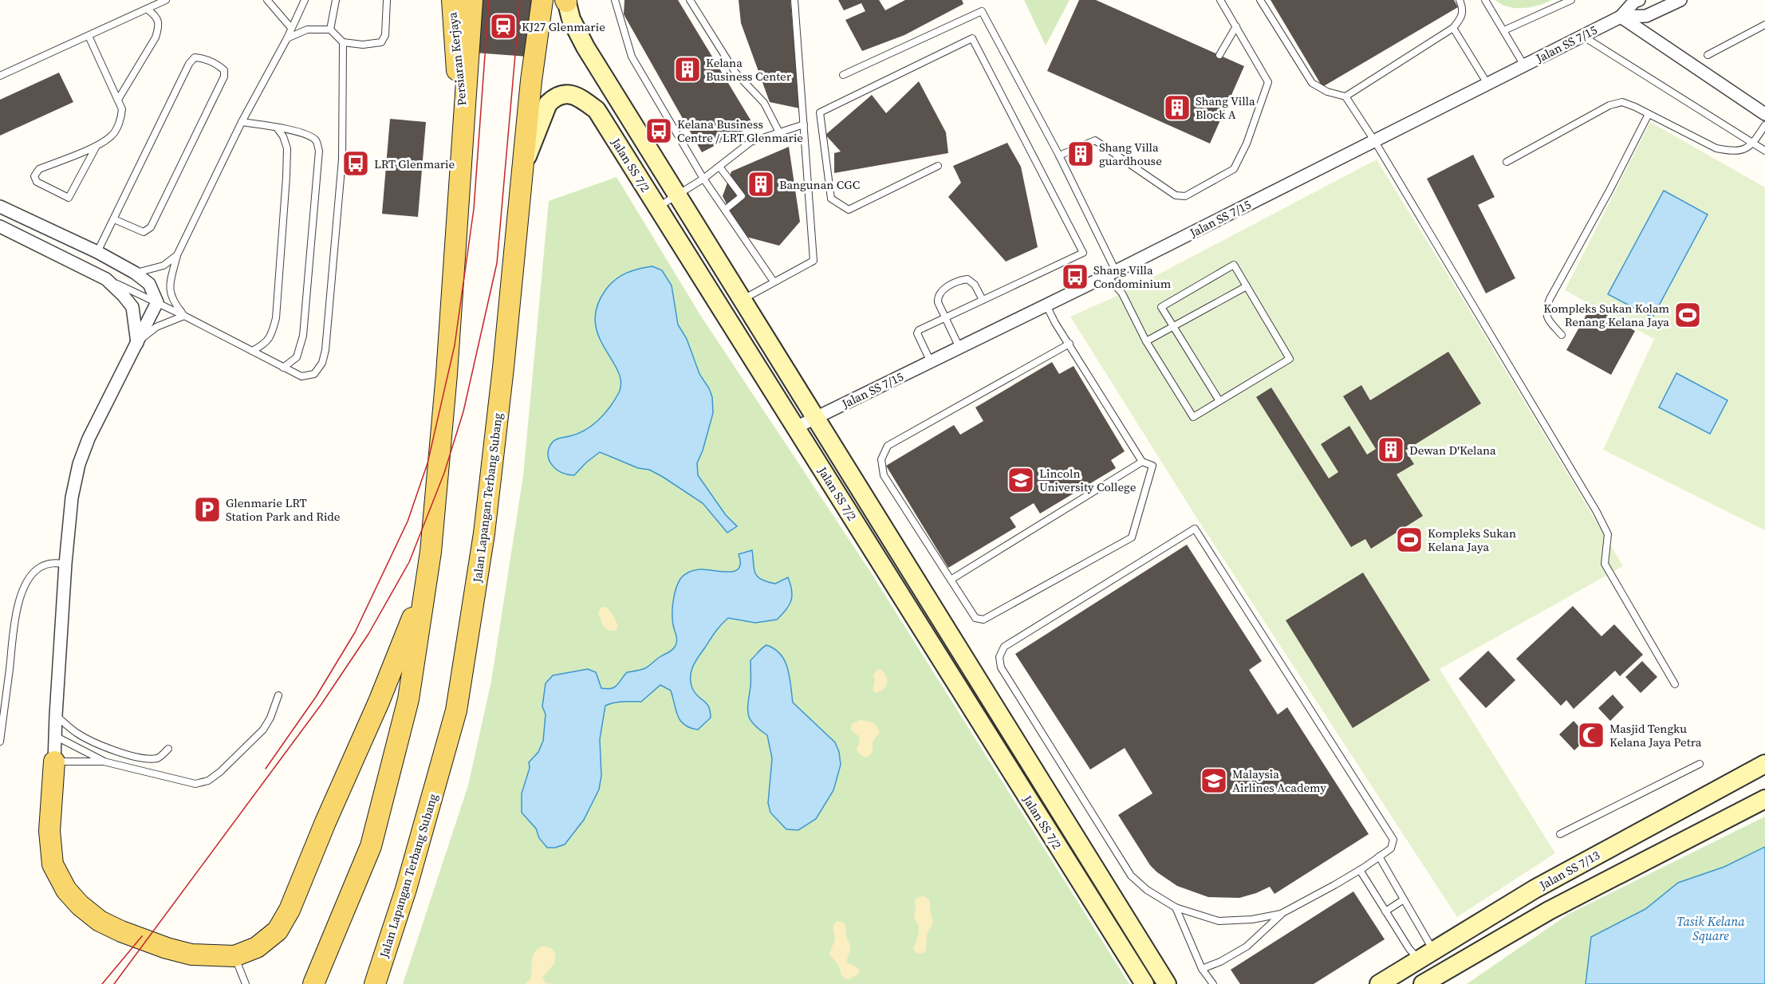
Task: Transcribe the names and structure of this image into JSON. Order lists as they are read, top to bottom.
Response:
{
  "streets": {
    "main road": ["Persiaran Kerjaya", "Jalan Lapangan Terbang Subang"],
    "street": ["Jalan SS 7/15", "Jalan SS 7/2", "Jalan SS 7/13"]
  },
  "crossings": [
    ["Jalan SS 7/15", "Jalan SS 7/2"],
    ["Jalan SS 7/2", "Jalan Lapangan Terbang Subang"]
  ],
  "water": ["Tasik Kelana Square"],
  "places": {
    "station": ["KJ27 Glenmarie"],
    "building": [
      "Kelana Business Center",
      "Shang Villa Block A",
      "Shang Villa guardhouse",
      "Bangunan CGC",
      "Dewan D'Kelana"
    ],
    "bus stop": ["Kelana Business Centre / LRT Glenmarie", "LRT Glenmarie", "Shang Villa Condominium"],
    "sports": ["Kompleks Sukan Kolam Renang Kelana Jaya", "Kompleks Sukan Kelana Jaya"],
    "school or university": ["Lincoln University College", "Malaysia Airlines Academy"],
    "parking": ["Glenmarie LRT Station Park and Ride"],
    "mosque": ["Masjid Tengku Kelana Jaya Petra"]
  }
}
